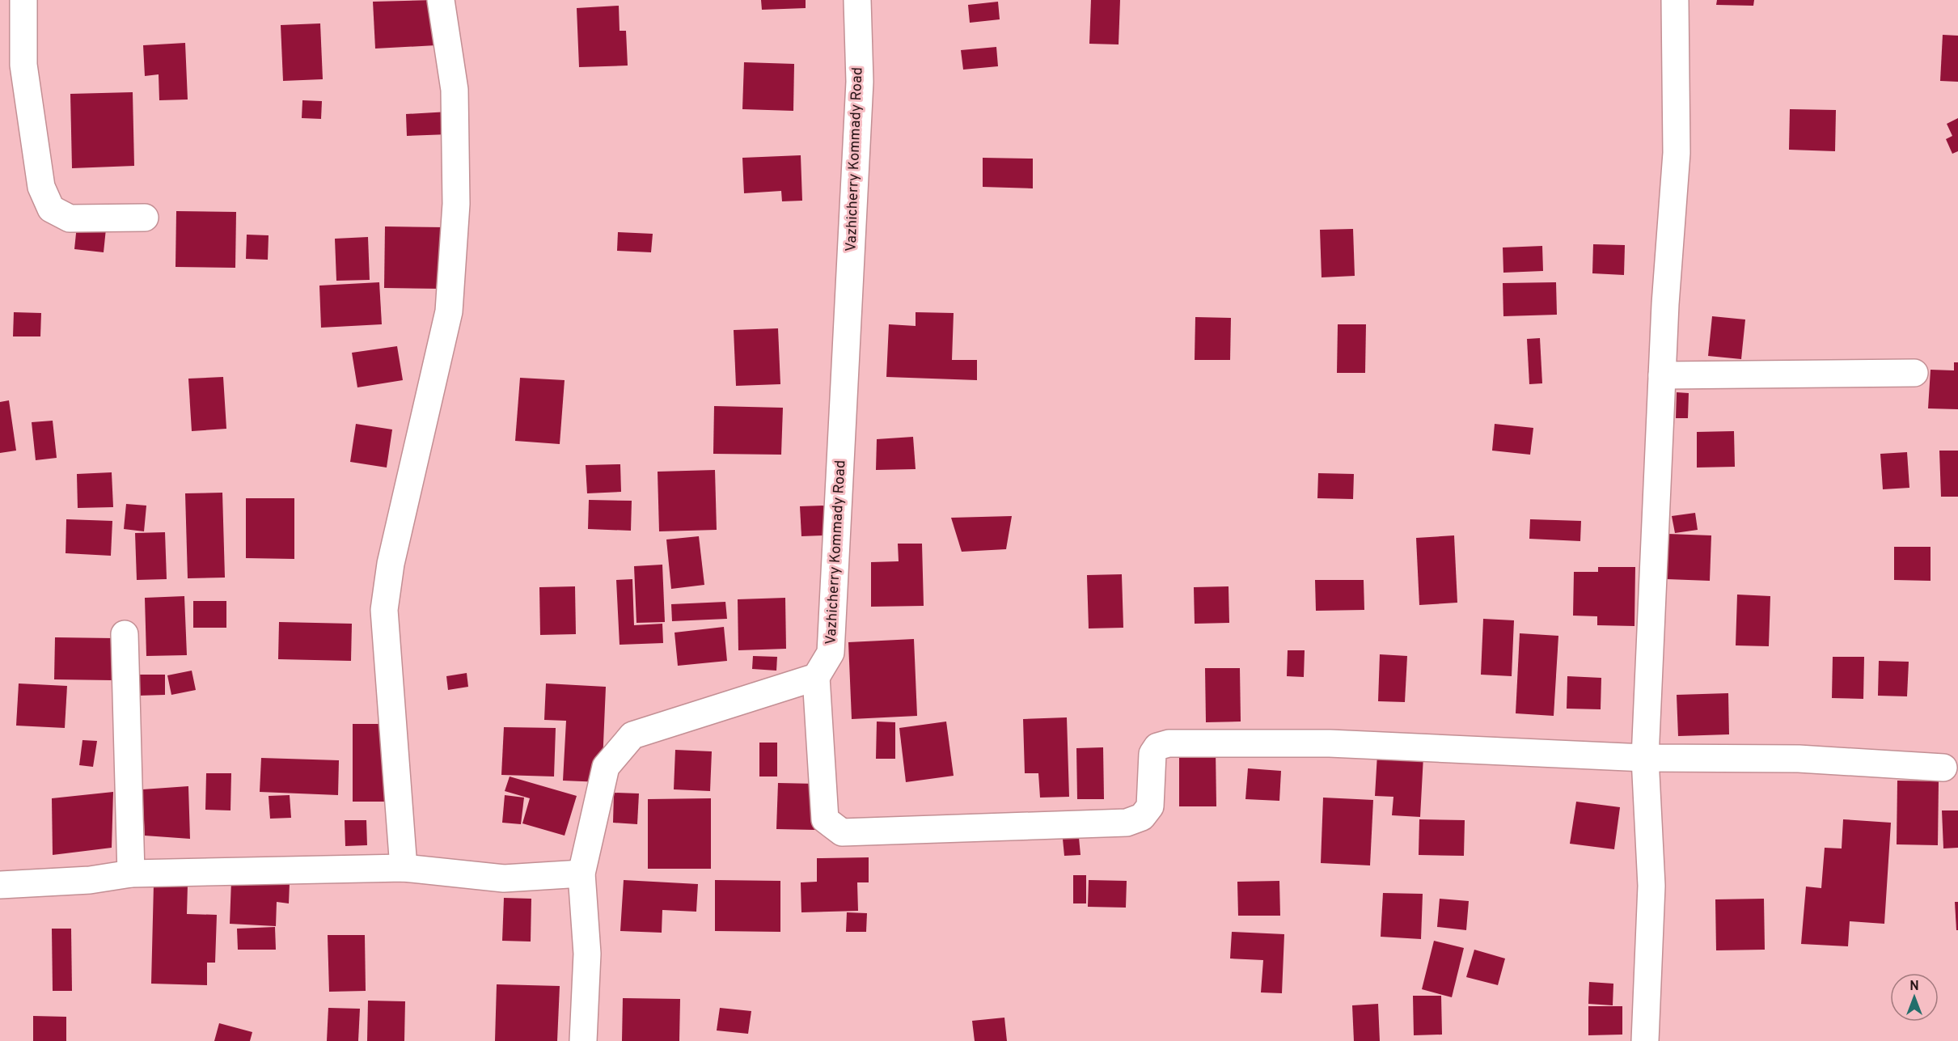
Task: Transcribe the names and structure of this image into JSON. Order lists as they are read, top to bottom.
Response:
{
  "streets": {
    "street": ["Vazhicherry Kommady Road"]
  },
  "north": "top"
}
